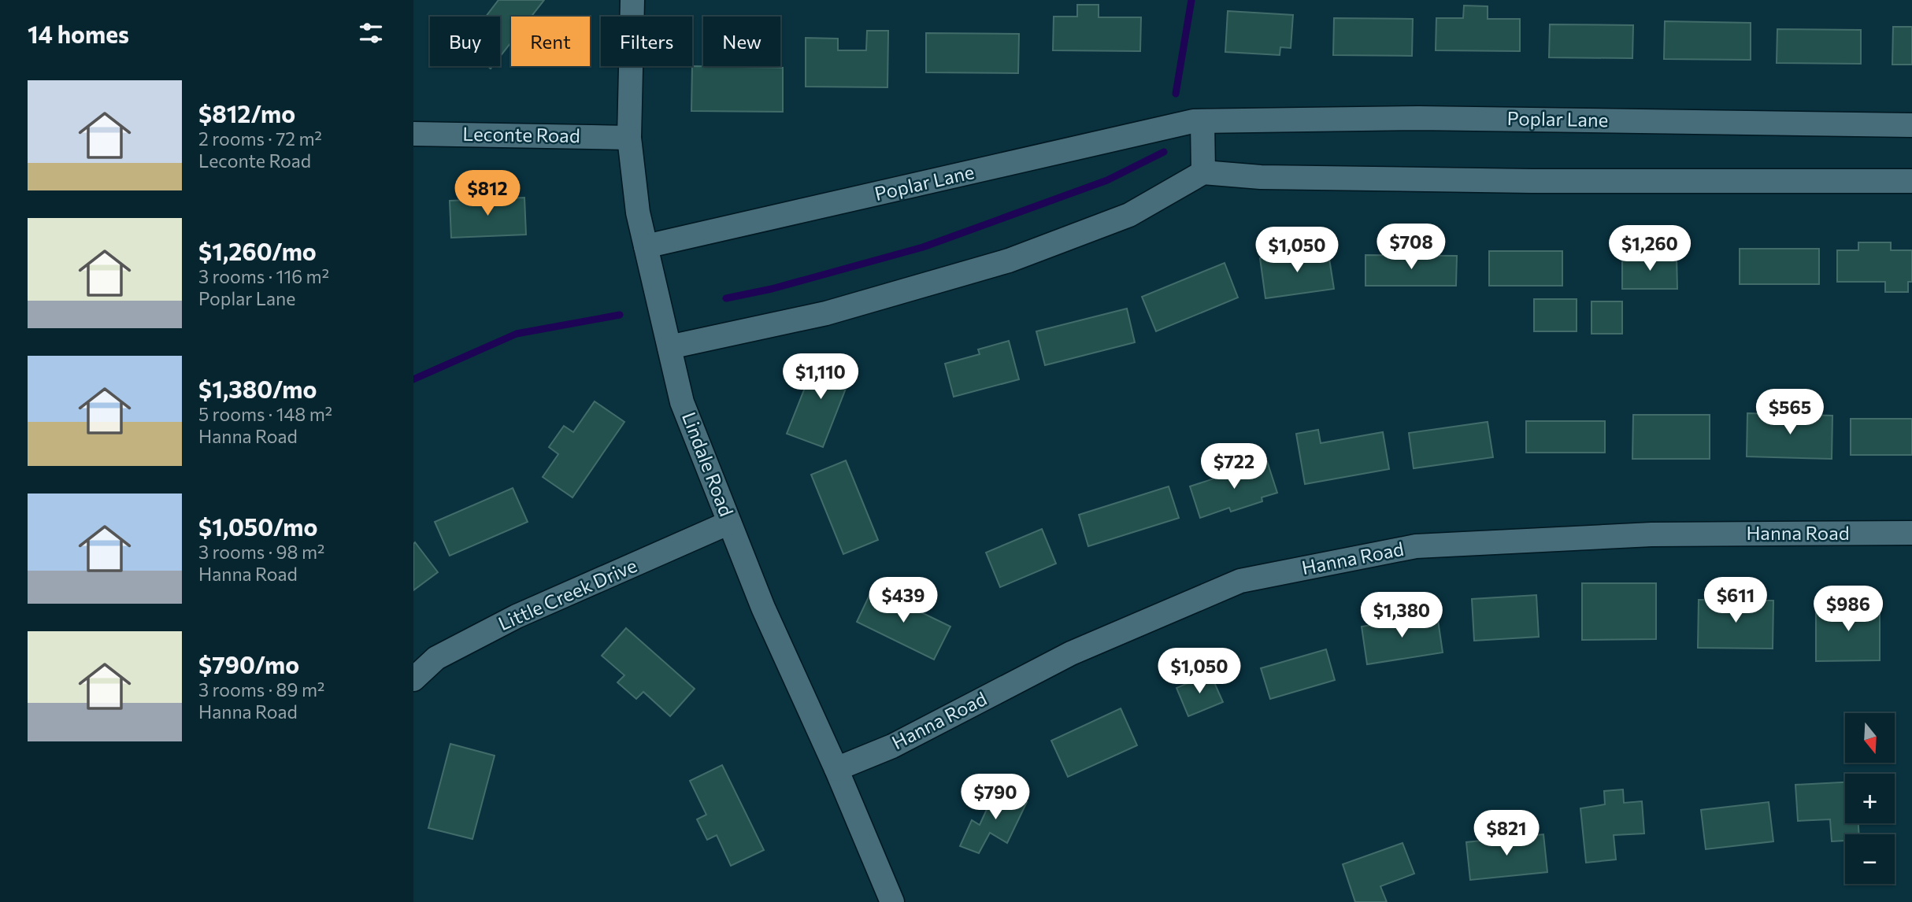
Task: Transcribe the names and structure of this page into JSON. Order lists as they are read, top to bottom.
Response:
{
  "streets": {
    "street": [
      "Poplar Lane",
      "Leconte Road",
      "Lindale Road",
      "Hanna Road",
      "Little Creek Drive"
    ]
  },
  "crossings": [
    ["Poplar Lane", "Lindale Road"],
    ["Leconte Road", "Lindale Road"],
    ["Lindale Road", "Hanna Road"],
    ["Lindale Road", "Little Creek Drive"]
  ],
  "north": "bottom",
  "page": {
    "heading": "14 homes",
    "chip": [
      "Buy",
      "Rent",
      "Filters",
      "New"
    ],
    "list": [
      {
        "name": "$812/mo",
        "note": "2 rooms · 72 m² · Leconte Road"
      },
      {
        "name": "$1,260/mo",
        "note": "3 rooms · 116 m² · Poplar Lane"
      },
      {
        "name": "$1,380/mo",
        "note": "5 rooms · 148 m² · Hanna Road"
      },
      {
        "name": "$1,050/mo",
        "note": "3 rooms · 98 m² · Hanna Road"
      },
      {
        "name": "$790/mo",
        "note": "3 rooms · 89 m² · Hanna Road"
      }
    ],
    "price": [
      "$812",
      "$708",
      "$1,260",
      "$1,050",
      "$1,110",
      "$565",
      "$722",
      "$439",
      "$611",
      "$986",
      "$1,380",
      "$1,050",
      "$790",
      "$821"
    ],
    "map_buttons": ["+", "−"]
  }
}
